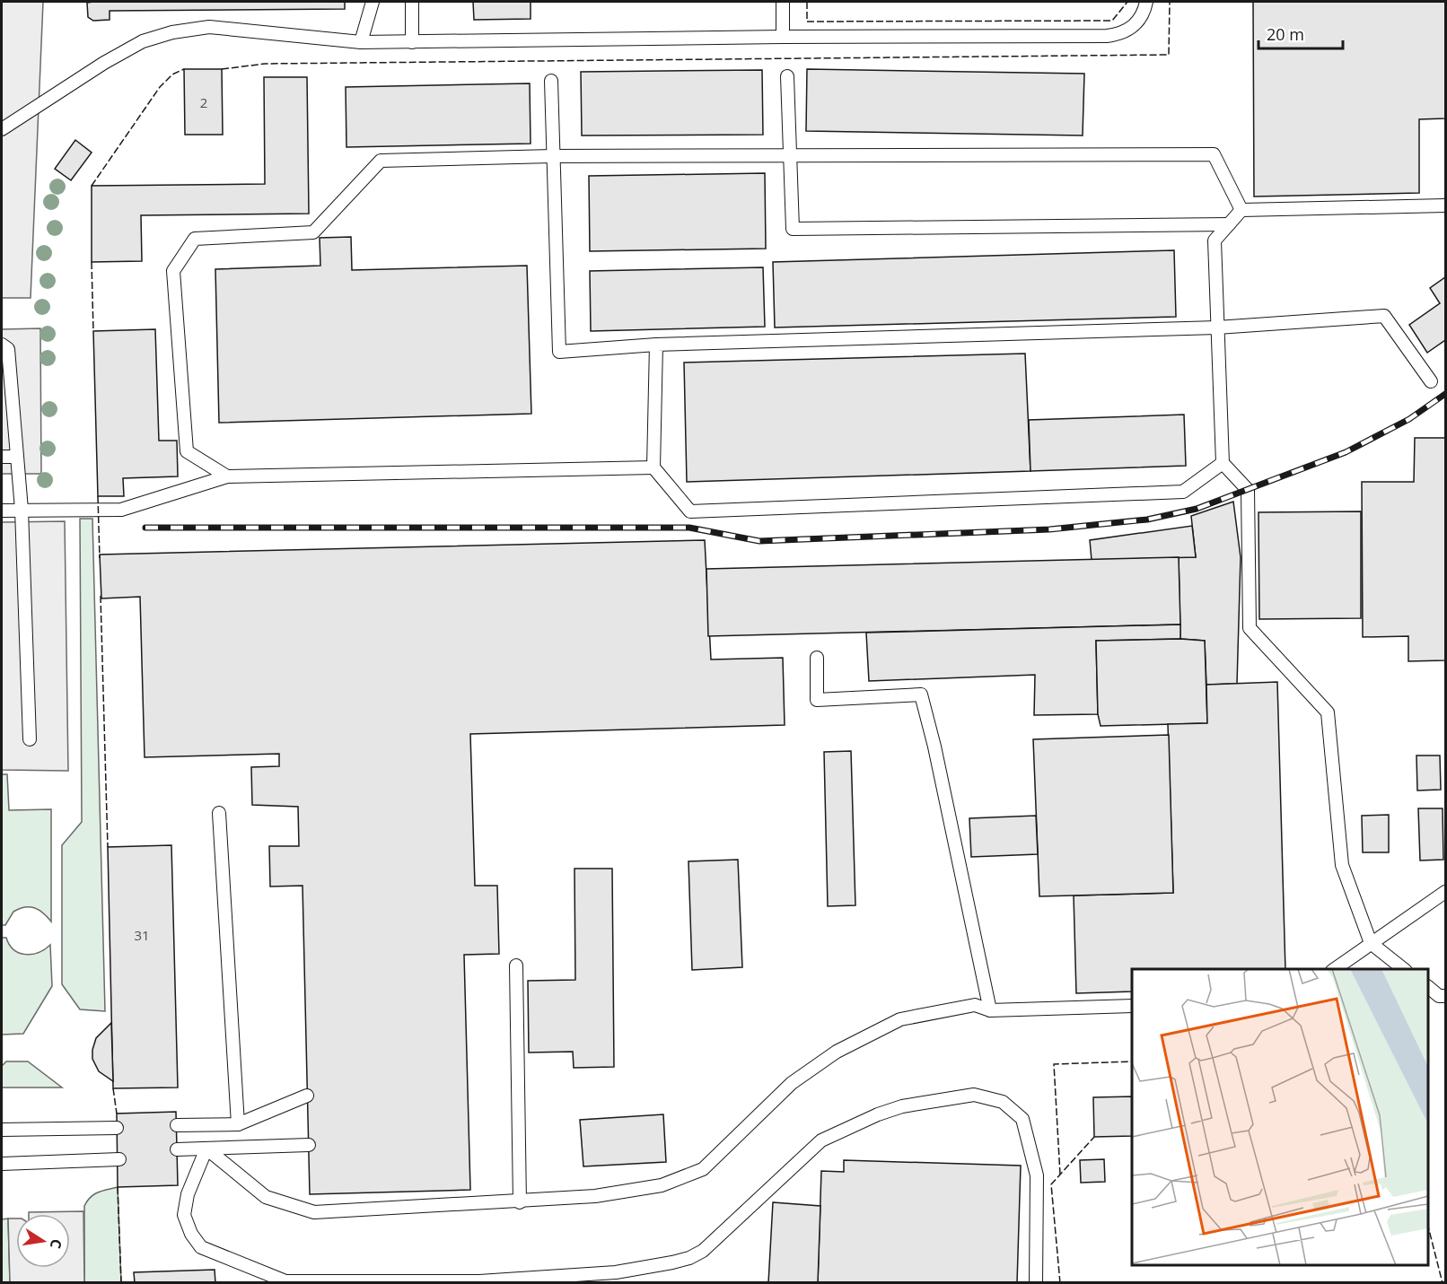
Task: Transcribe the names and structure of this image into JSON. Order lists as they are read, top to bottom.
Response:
{
  "house_numbers": ["2", "31"],
  "scale_bar": "20 m",
  "north": "right"
}
